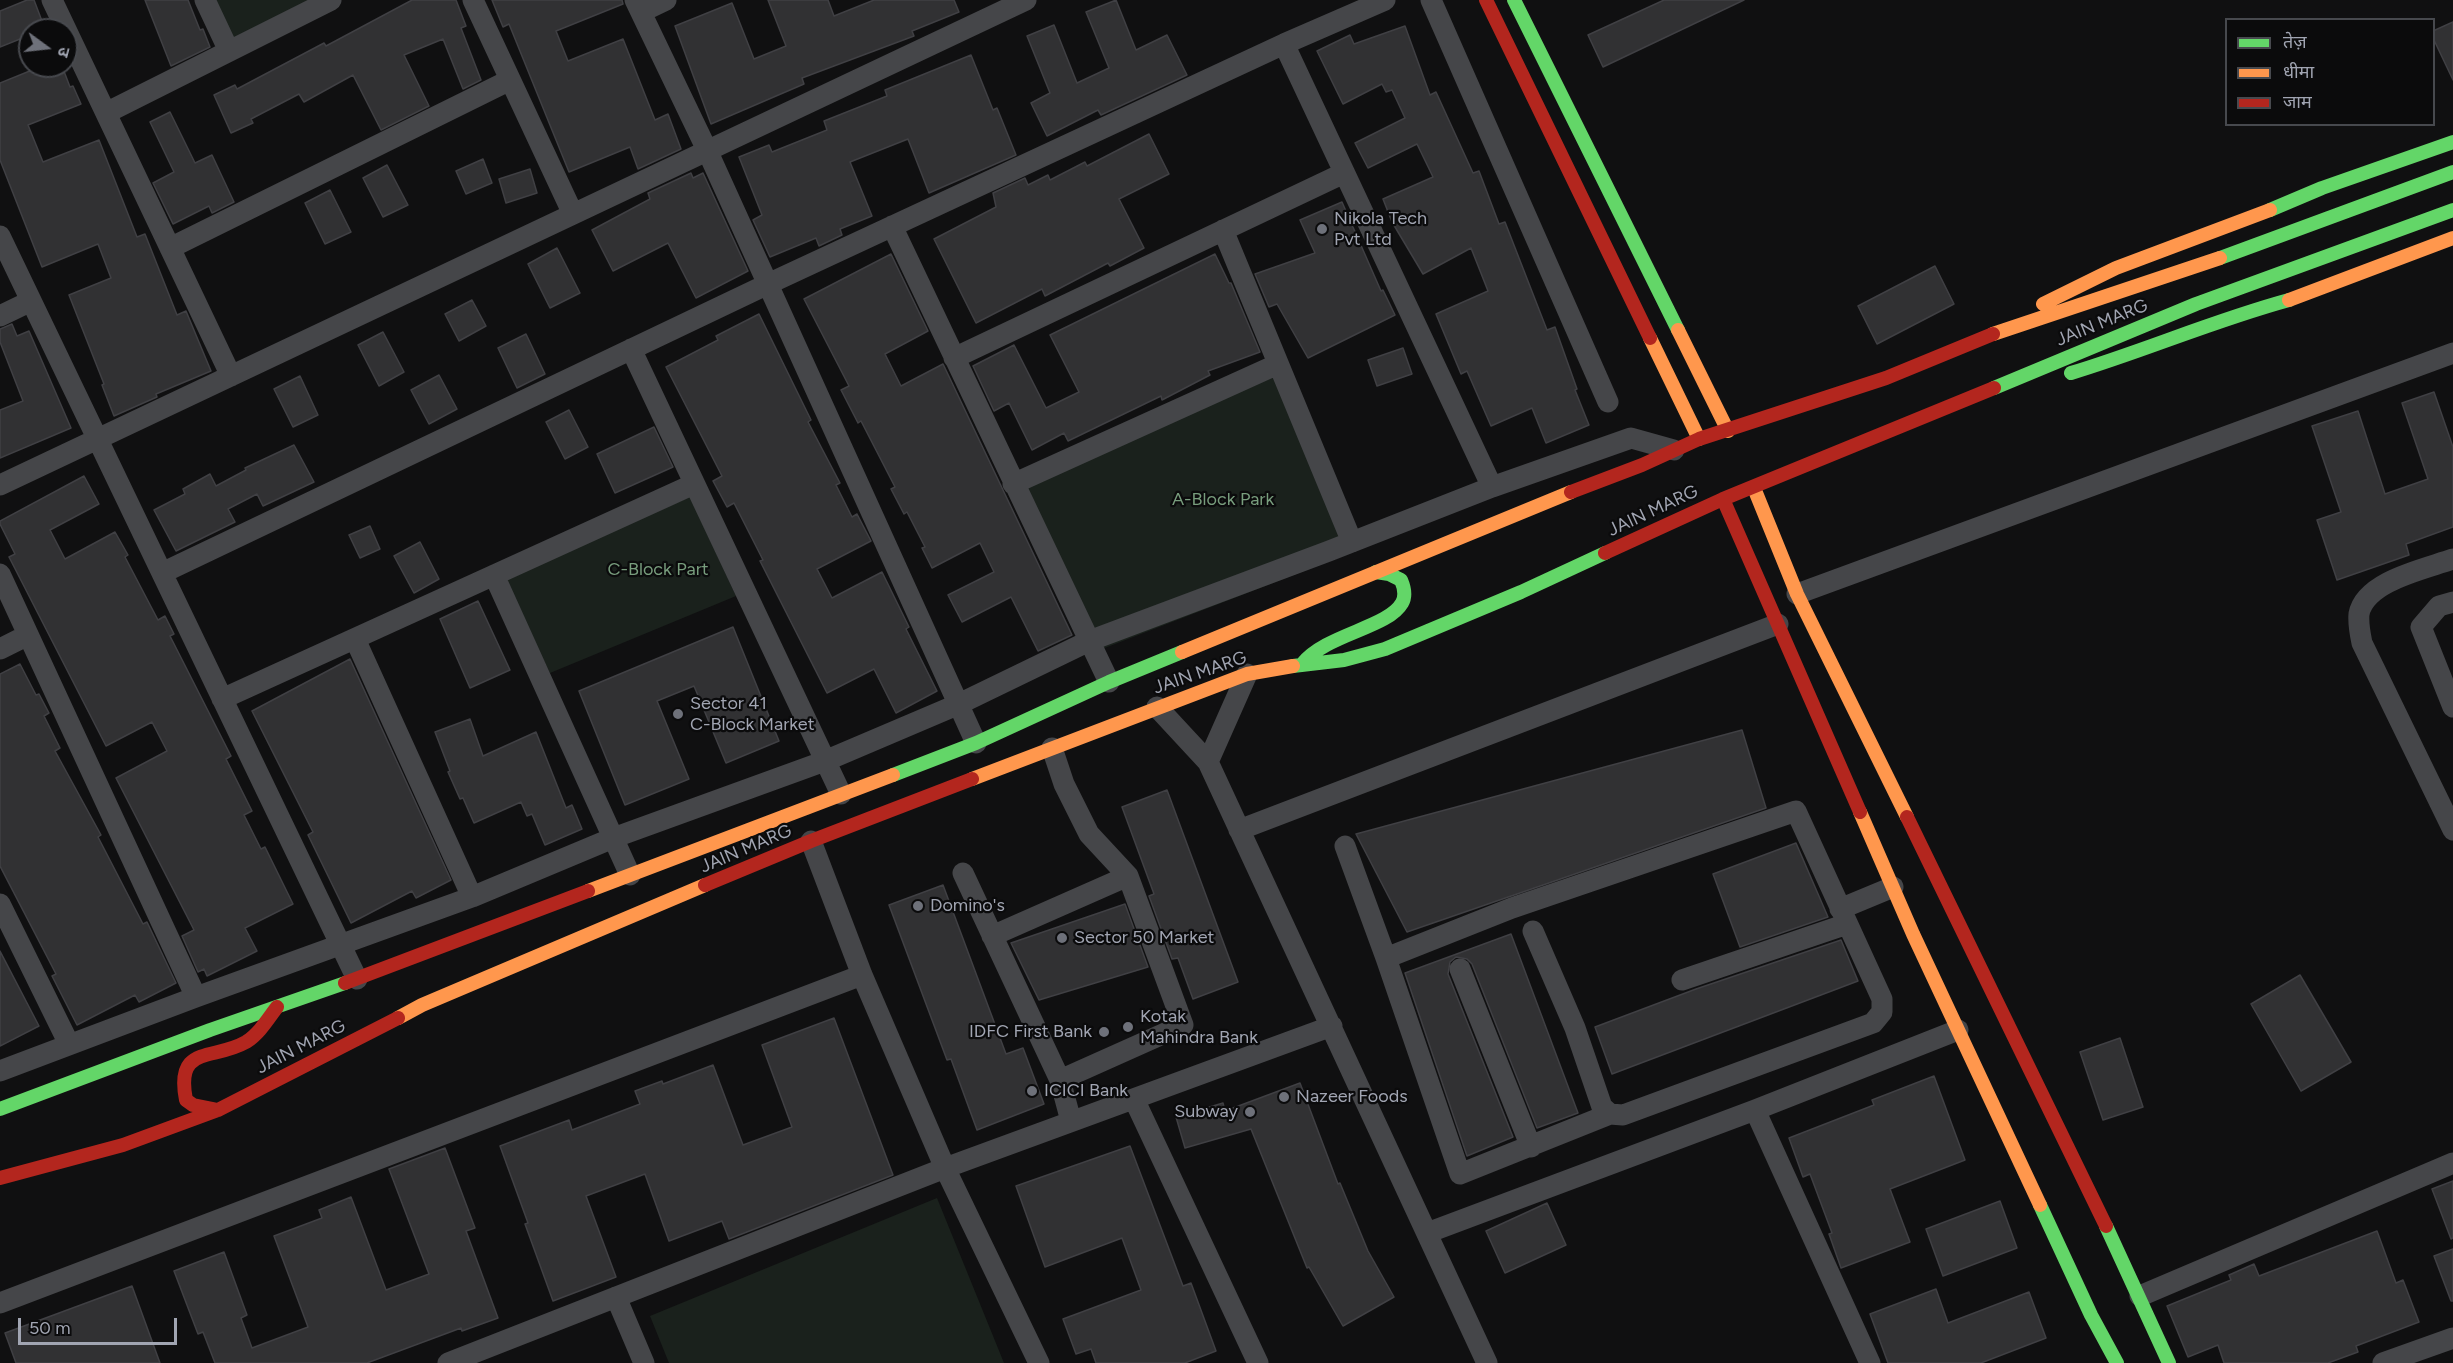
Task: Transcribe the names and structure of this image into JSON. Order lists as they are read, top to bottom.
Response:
{
  "streets": {
    "street": ["JAIN MARG"]
  },
  "parks": ["A-Block Park", "C-Block Part"],
  "places": [
    "Nikola Tech Pvt Ltd",
    "Sector 41 C-Block Market",
    "Domino's",
    "Sector 50 Market",
    "Kotak Mahindra Bank",
    "IDFC First Bank",
    "ICICI Bank",
    "Nazeer Foods",
    "Subway"
  ],
  "legend": ["तेज़", "धीमा", "जाम"],
  "scale_bar": "50 m",
  "north": "right"
}
